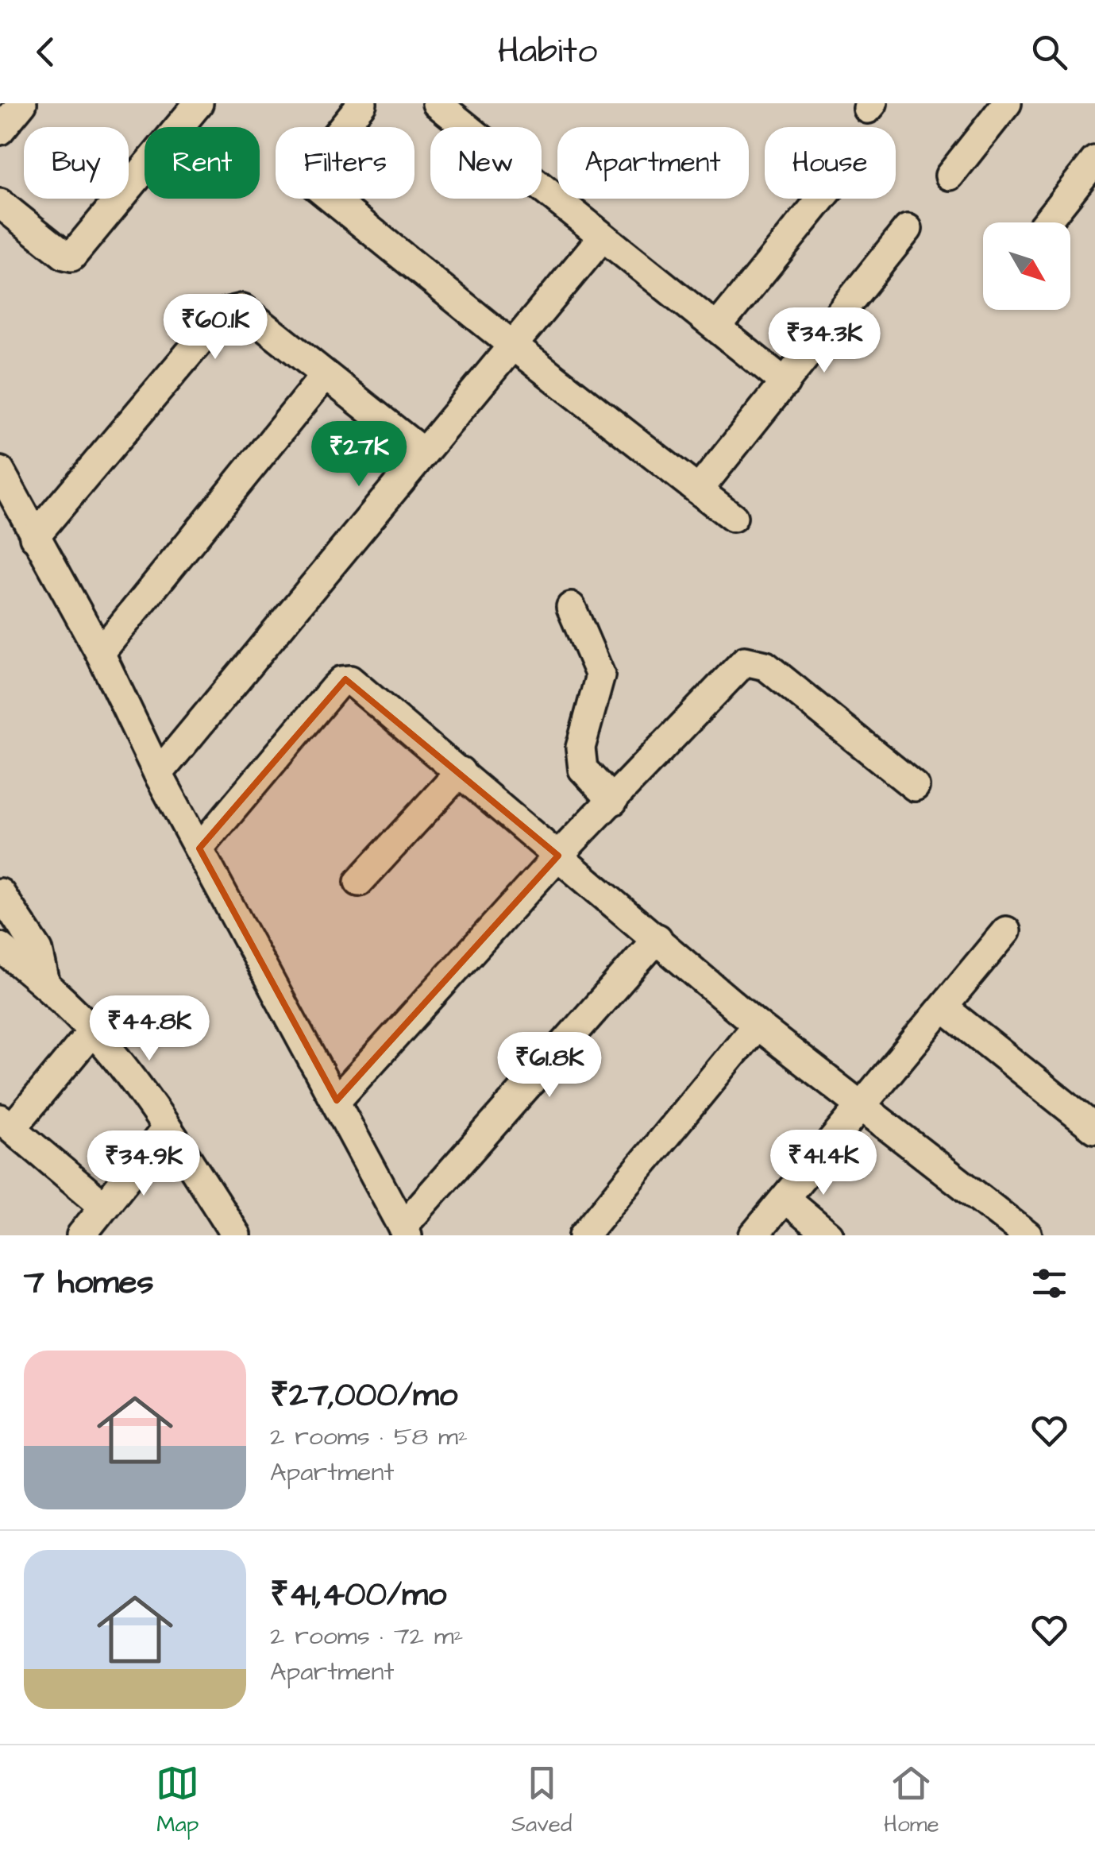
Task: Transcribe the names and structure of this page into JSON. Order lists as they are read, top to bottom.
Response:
{
  "north": "bottom right",
  "page": {
    "header": "Habito",
    "chip": [
      "Buy",
      "Rent",
      "Filters",
      "New",
      "Apartment",
      "House"
    ],
    "price": [
      "₹60.1K",
      "₹34.3K",
      "₹27K",
      "₹44.8K",
      "₹61.8K",
      "₹41.4K",
      "₹34.9K"
    ],
    "heading": "7 homes",
    "list": [
      {
        "name": "₹27,000/mo",
        "note": "2 rooms · 58 m² · Apartment"
      },
      {
        "name": "₹41,400/mo",
        "note": "2 rooms · 72 m² · Apartment"
      }
    ],
    "tabs": ["Map", "Saved", "Home"]
  }
}
